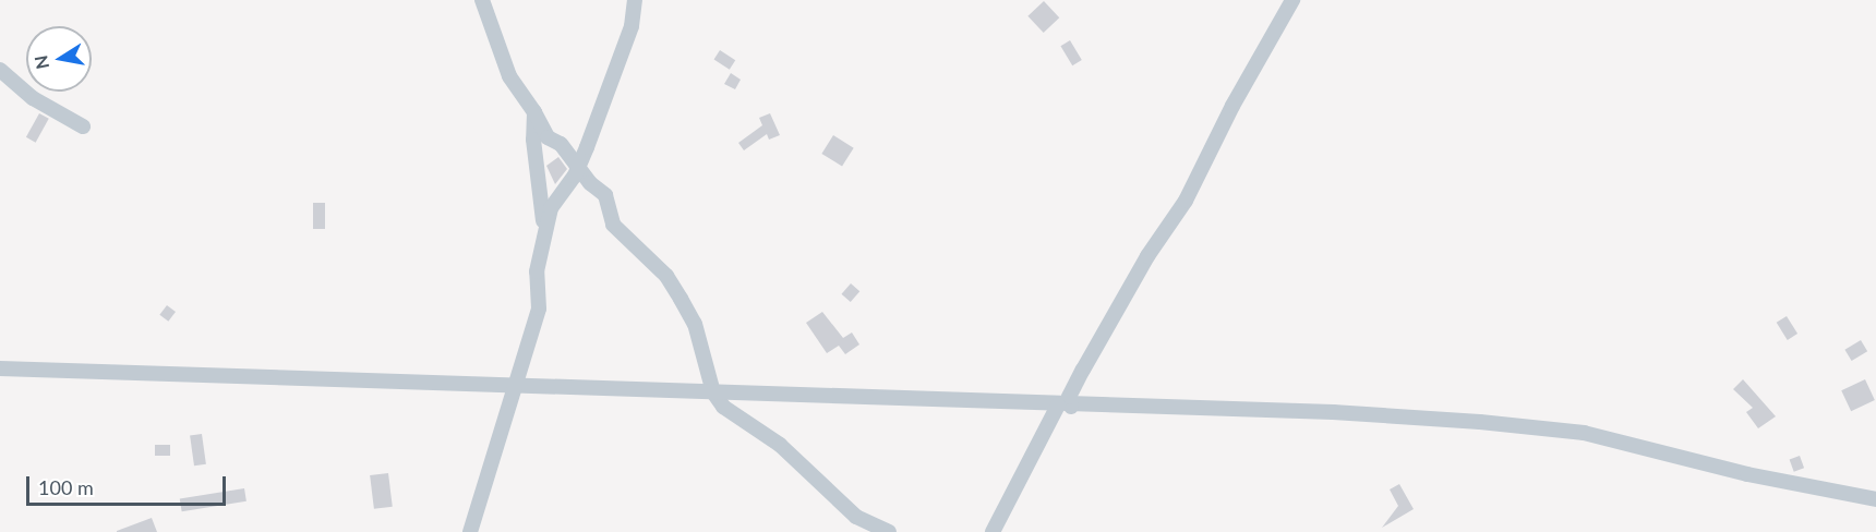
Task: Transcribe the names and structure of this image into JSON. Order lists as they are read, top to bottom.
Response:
{
  "scale_bar": "100 m",
  "north": "left"
}
